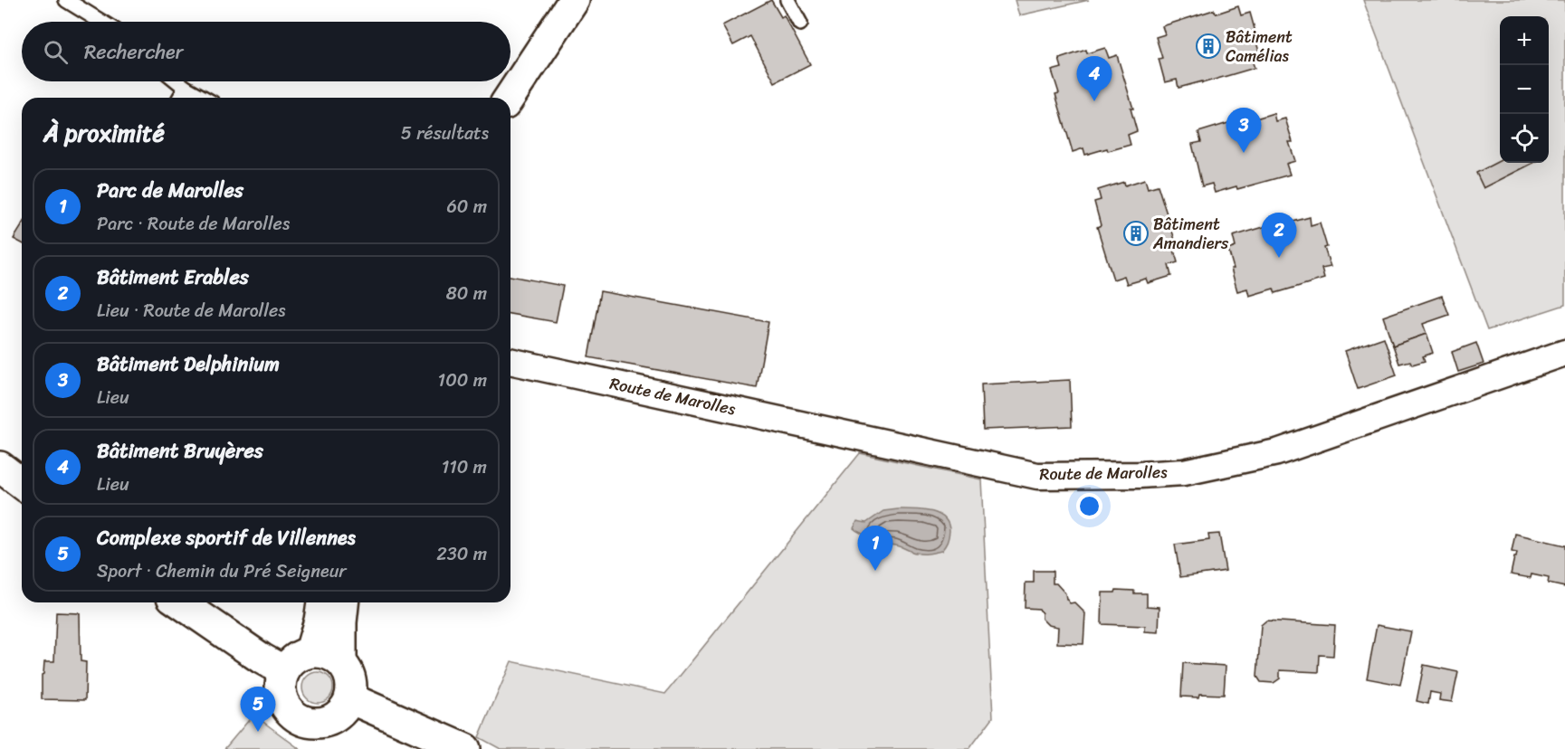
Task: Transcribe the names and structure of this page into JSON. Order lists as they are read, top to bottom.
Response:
{
  "streets": {
    "street": ["Route de Marolles"]
  },
  "places": {
    "building": ["Bâtiment Camélias", "Bâtiment Amandiers"]
  },
  "page": {
    "map_buttons": ["+", "−"],
    "search": "Rechercher",
    "pins": [
      "4",
      "3",
      "2",
      "1",
      "5"
    ],
    "heading": ["À proximité", "5 résultats"],
    "list": [
      {
        "mark": "1",
        "name": "Parc de Marolles",
        "note": "Parc · Route de Marolles",
        "value": "60 m"
      },
      {
        "mark": "2",
        "name": "Bâtiment Erables",
        "note": "Lieu · Route de Marolles",
        "value": "80 m"
      },
      {
        "mark": "3",
        "name": "Bâtiment Delphinium",
        "note": "Lieu",
        "value": "100 m"
      },
      {
        "mark": "4",
        "name": "Bâtiment Bruyères",
        "note": "Lieu",
        "value": "110 m"
      },
      {
        "mark": "5",
        "name": "Complexe sportif de Villennes",
        "note": "Sport · Chemin du Pré Seigneur",
        "value": "230 m"
      }
    ]
  }
}
